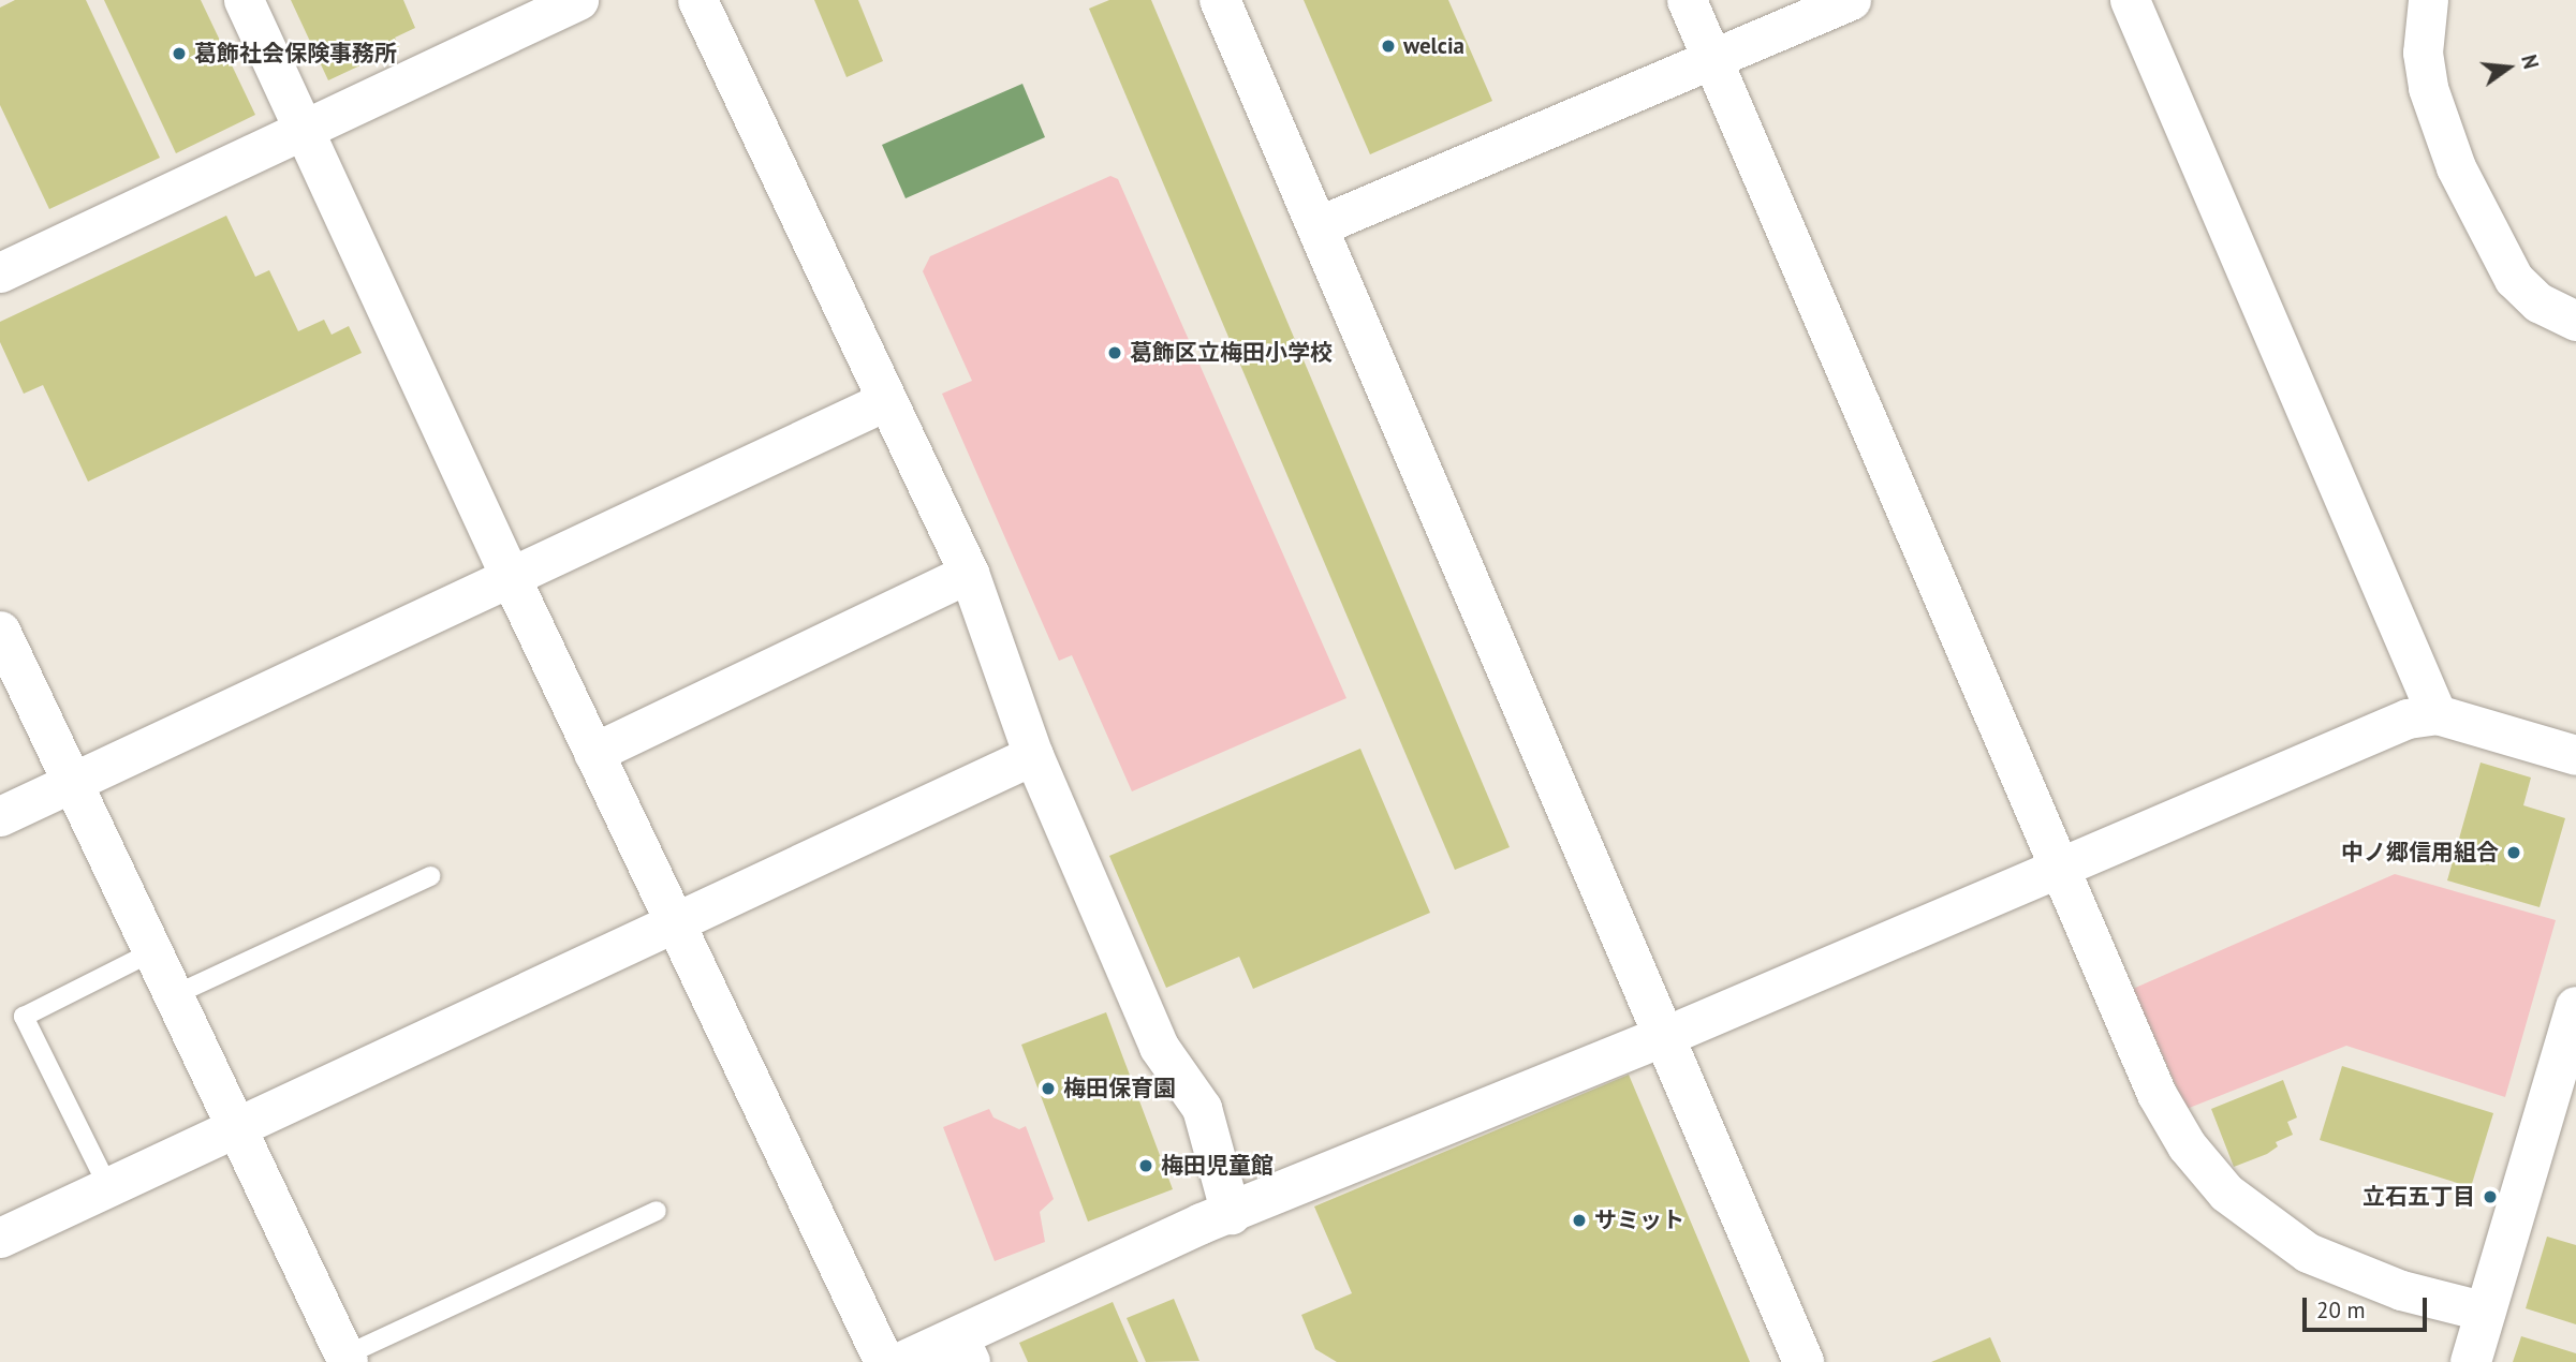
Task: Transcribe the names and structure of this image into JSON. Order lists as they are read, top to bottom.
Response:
{
  "places": [
    "welcia",
    "葛飾社会保険事務所",
    "葛飾区立梅田小学校",
    "中ノ郷信用組合",
    "梅田保育園",
    "梅田児童館",
    "立石五丁目",
    "サミット"
  ],
  "scale_bar": "20 m",
  "north": "right"
}
